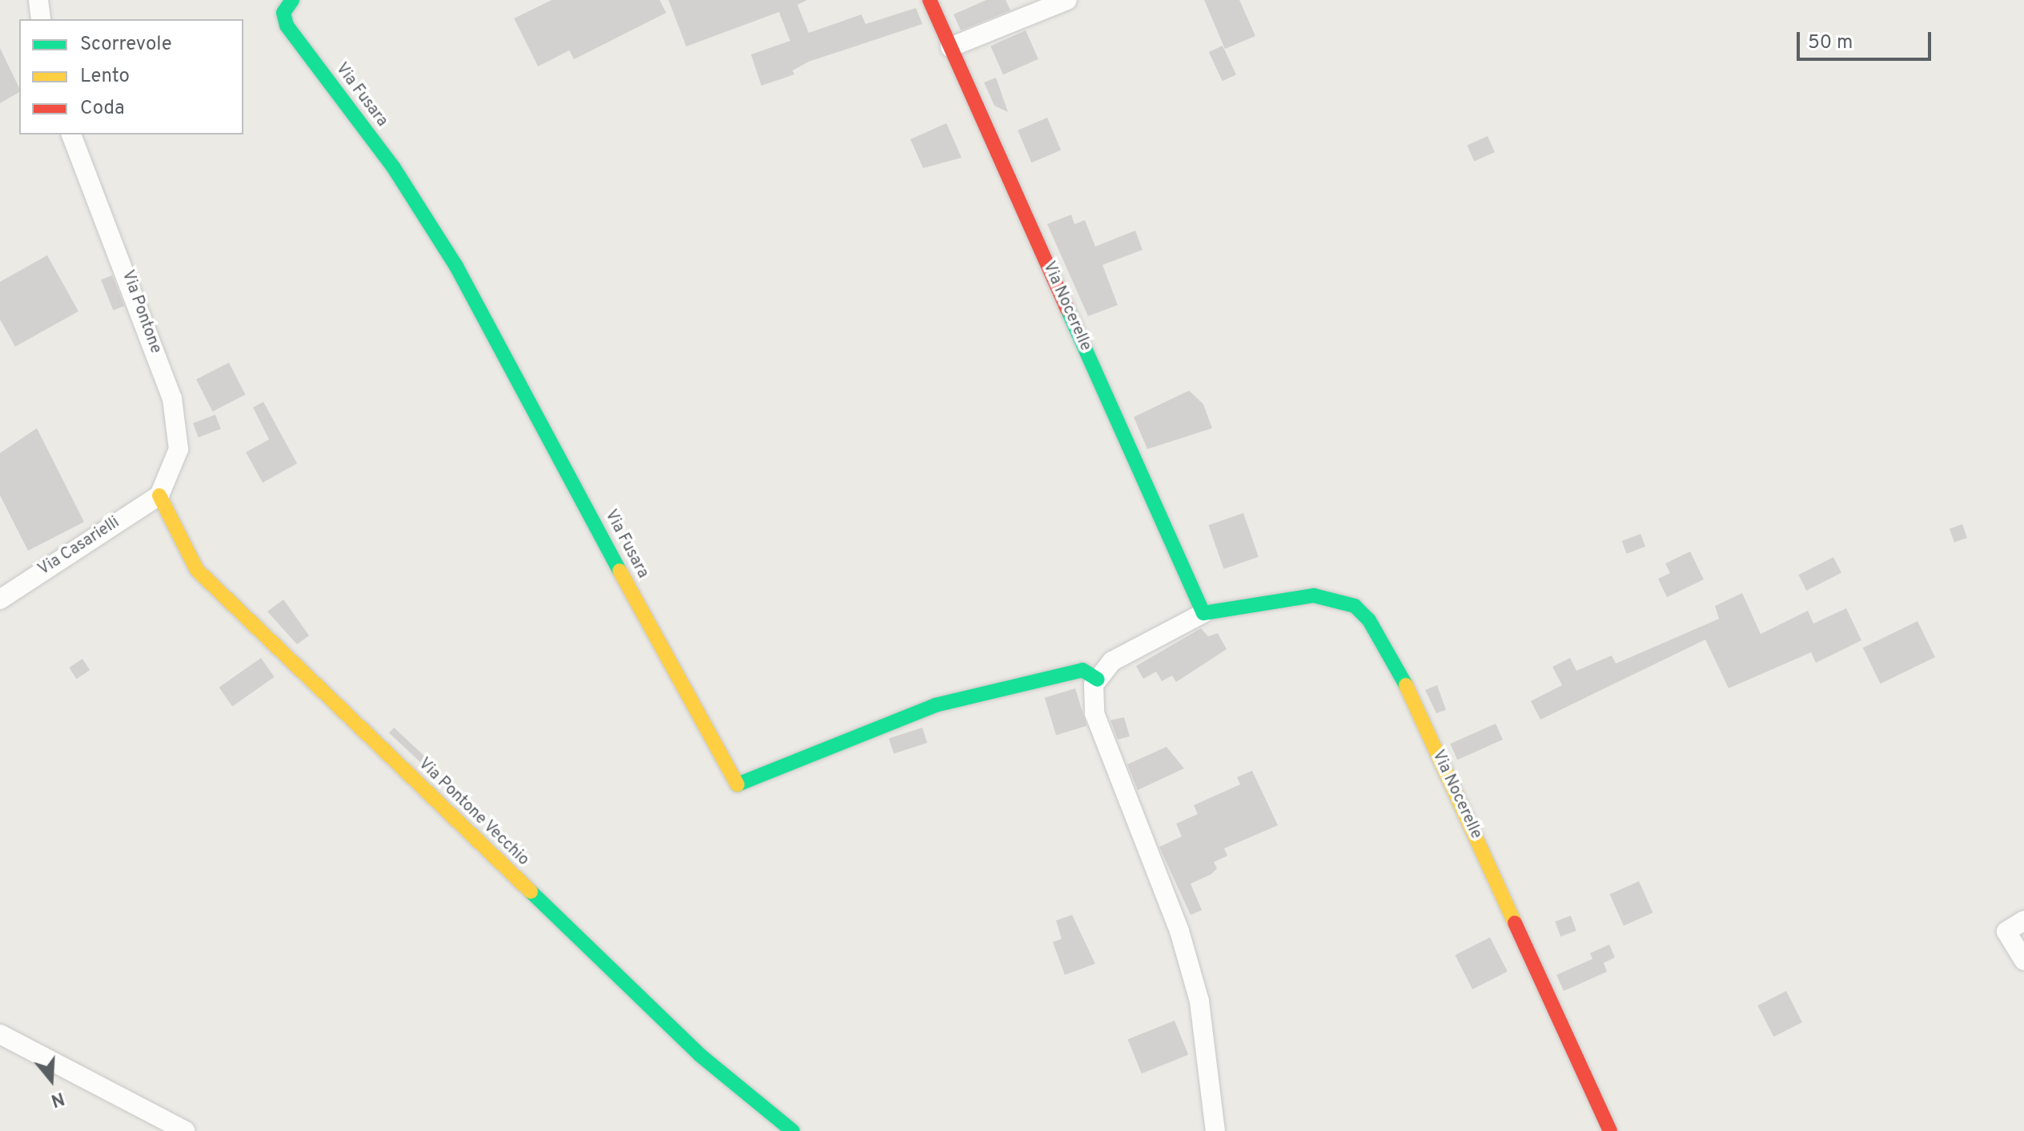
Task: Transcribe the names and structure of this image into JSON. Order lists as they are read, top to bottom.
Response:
{
  "streets": {
    "street": [
      "Via Fusara",
      "Via Nocerelle",
      "Via Pontone",
      "Via Casarielli",
      "Via Pontone Vecchio"
    ]
  },
  "crossings": [
    ["Via Fusara", "Via Nocerelle"],
    ["Via Pontone", "Via Casarielli"],
    ["Via Pontone", "Via Pontone Vecchio"],
    ["Via Casarielli", "Via Pontone Vecchio"]
  ],
  "legend": ["Scorrevole", "Lento", "Coda"],
  "scale_bar": "50 m",
  "north": "bottom"
}
